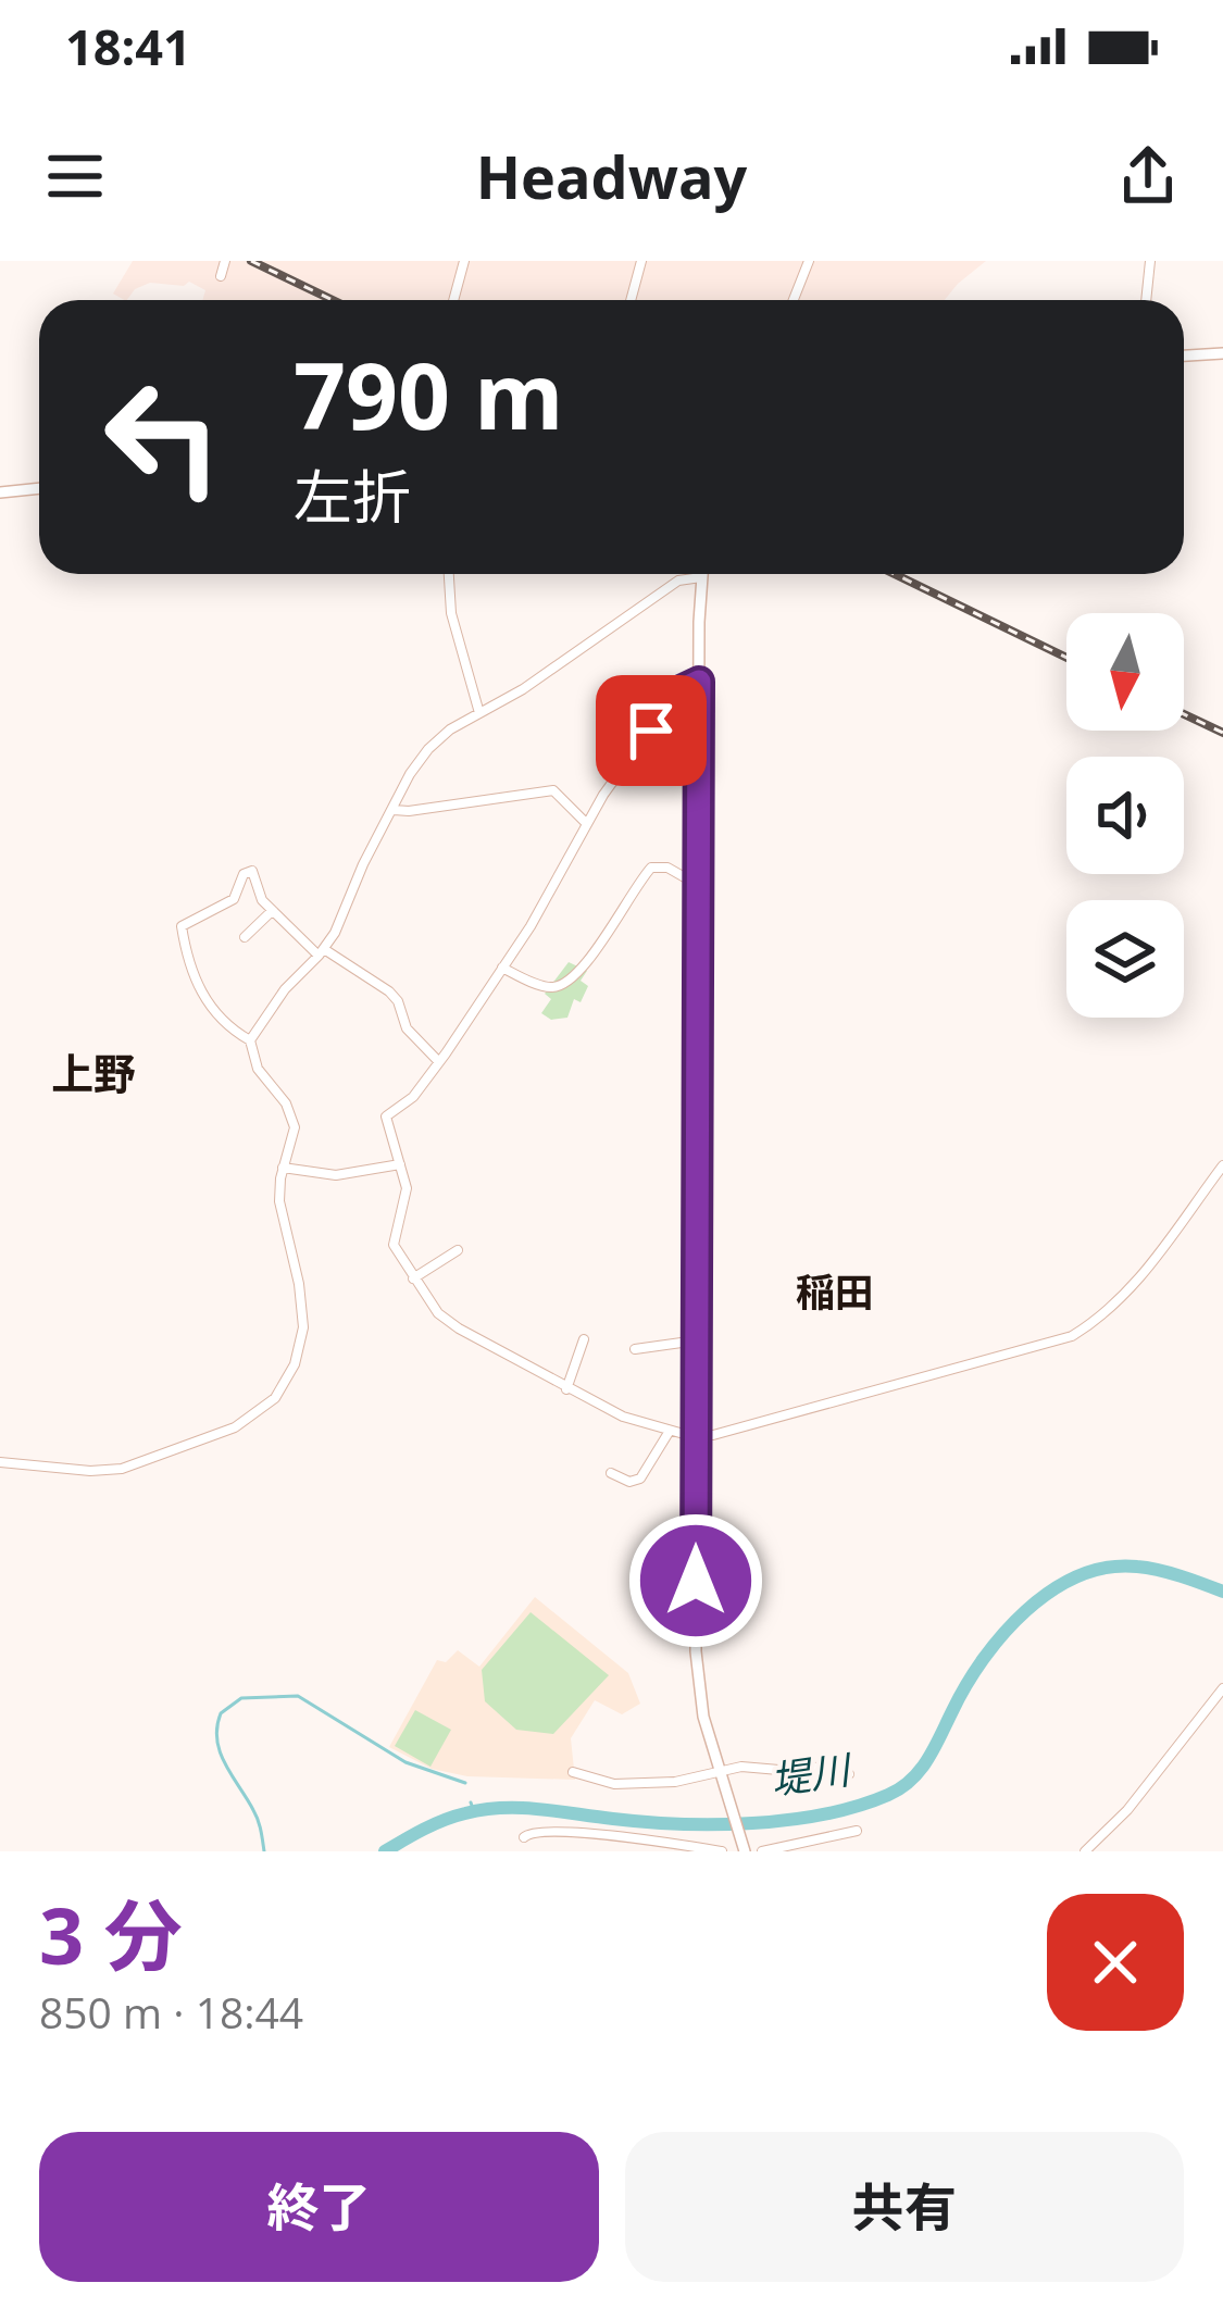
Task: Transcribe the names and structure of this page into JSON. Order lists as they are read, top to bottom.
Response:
{
  "districts": ["上野", "稲田"],
  "water": ["堤川"],
  "north": "bottom",
  "page": {
    "status": "18:41",
    "header": "Headway",
    "turn": ["790 m", "左折"],
    "heading": ["3 分", "850 m · 18:44"],
    "buttons": ["終了", "共有"]
  }
}
